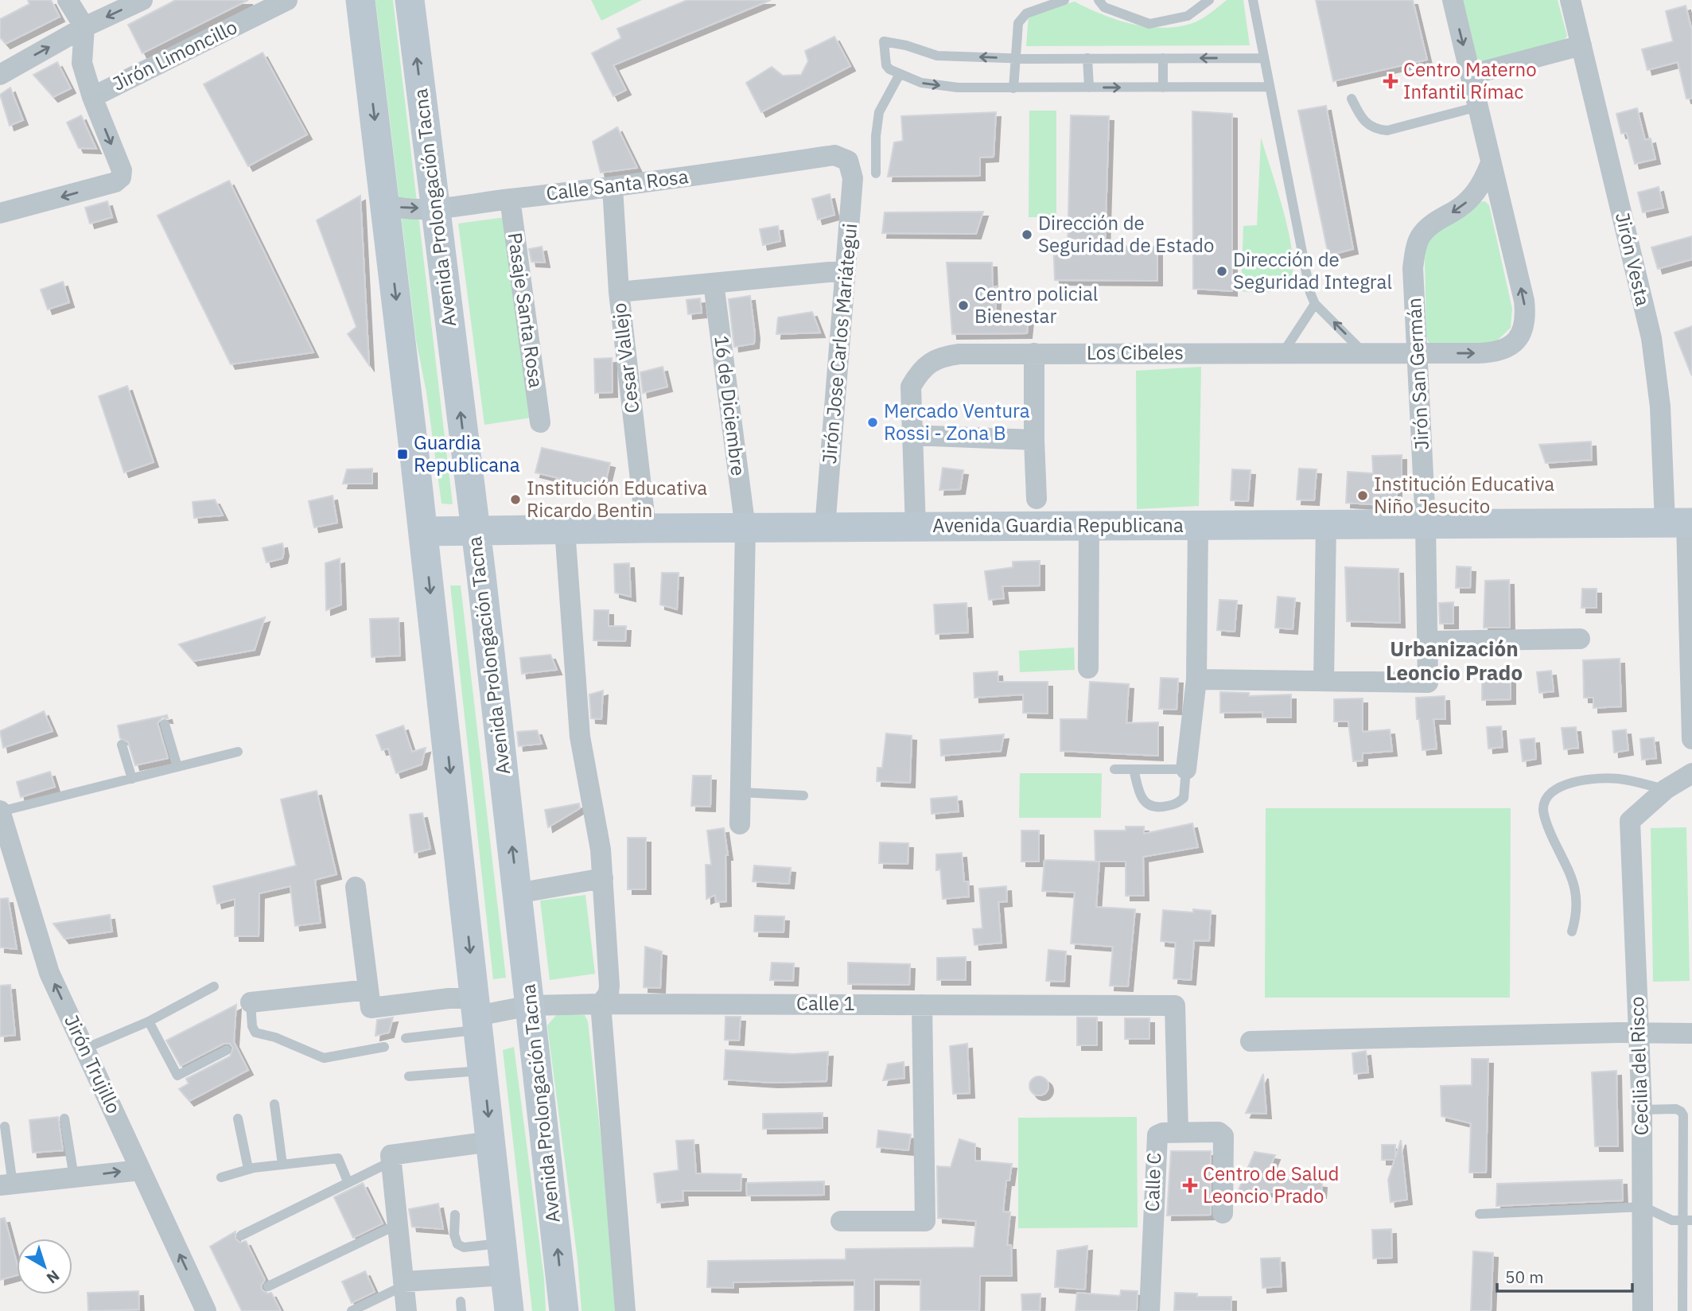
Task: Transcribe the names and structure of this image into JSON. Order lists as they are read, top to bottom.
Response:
{
  "streets": {
    "main road": ["Avenida Prolongación Tacna", "Avenida Guardia Republicana"],
    "street": [
      "Jirón Limoncillo",
      "Calle Santa Rosa",
      "Jirón Vesta",
      "Pasaje Santa Rosa",
      "Jirón Jose Carlos Mariátegui",
      "Los Cibeles",
      "Cesar Vallejo",
      "Jirón San Germán",
      "16 de Diciembre",
      "Calle 1",
      "Jirón Trujillo",
      "Cecilia del Risco",
      "Calle C"
    ]
  },
  "crossings": [
    ["Calle Santa Rosa", "Avenida Prolongación Tacna"],
    ["Calle Santa Rosa", "Pasaje Santa Rosa"],
    ["Calle Santa Rosa", "Jirón Jose Carlos Mariátegui"],
    ["Calle Santa Rosa", "Cesar Vallejo"],
    ["Avenida Prolongación Tacna", "Avenida Guardia Republicana"],
    ["Avenida Prolongación Tacna", "Calle 1"],
    ["Jirón Vesta", "Avenida Guardia Republicana"],
    ["Jirón Jose Carlos Mariátegui", "Avenida Guardia Republicana"],
    ["Los Cibeles", "Jirón San Germán"],
    ["Los Cibeles", "Avenida Guardia Republicana"],
    ["Cesar Vallejo", "Avenida Guardia Republicana"],
    ["Jirón San Germán", "Avenida Guardia Republicana"],
    ["16 de Diciembre", "Avenida Guardia Republicana"],
    ["Calle 1", "Calle C"]
  ],
  "one_way": ["Jirón Trujillo"],
  "districts": ["Urbanización Leoncio Prado"],
  "places": {
    "health": ["Centro Materno Infantil Rímac", "Centro de Salud Leoncio Prado"],
    "other": [
      "Dirección de Seguridad de Estado",
      "Dirección de Seguridad Integral",
      "Centro policial Bienestar",
      "Mercado Ventura Rossi - Zona B",
      "Institución Educativa Niño Jesucito",
      "Institución Educativa Ricardo Bentin"
    ],
    "transit": ["Guardia Republicana"]
  },
  "scale_bar": "50 m",
  "north": "bottom right"
}
